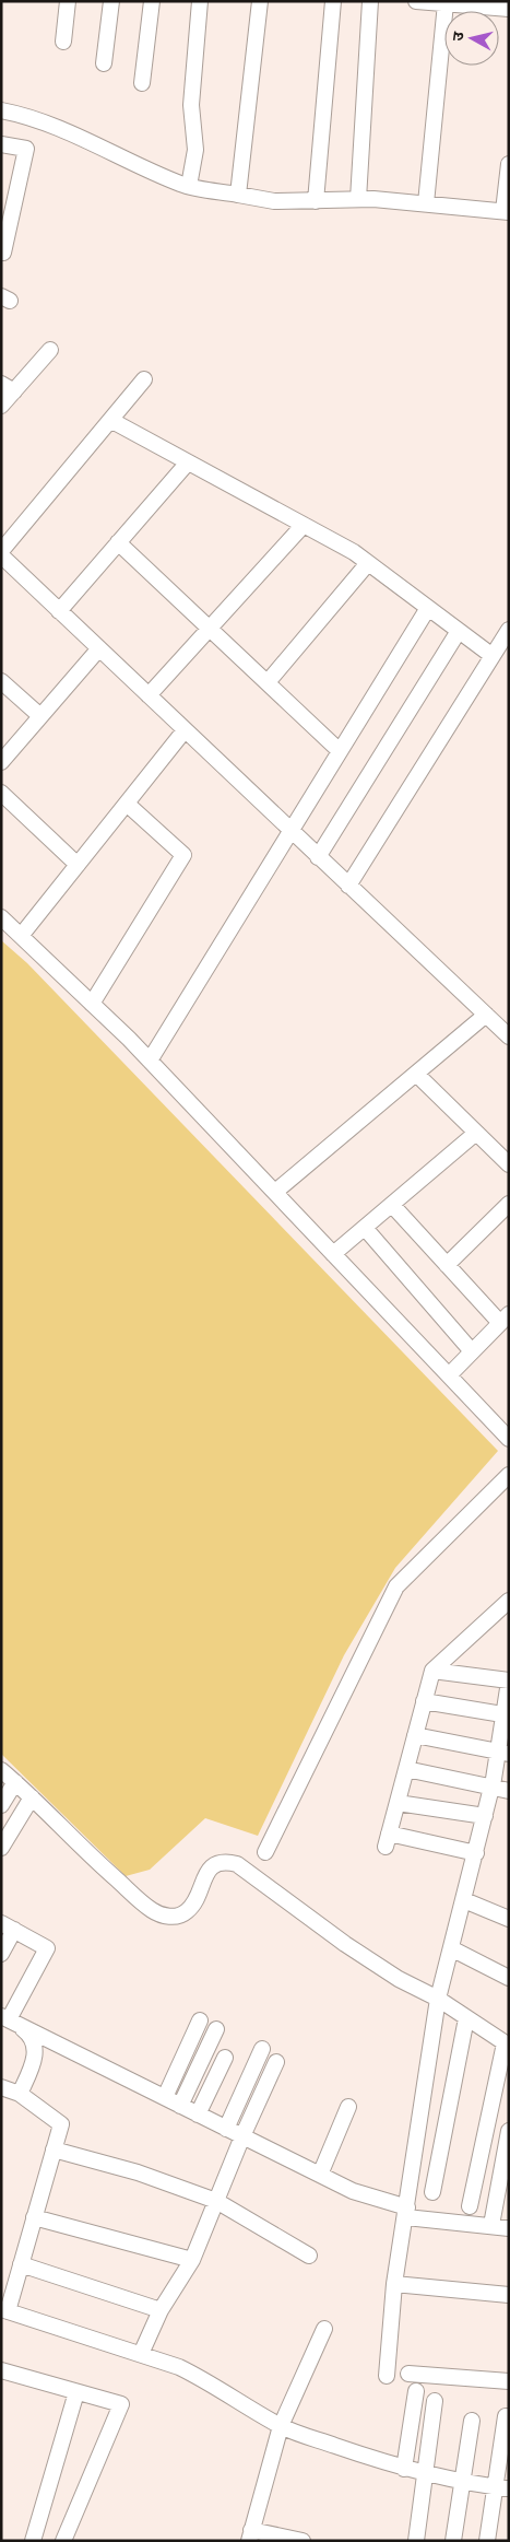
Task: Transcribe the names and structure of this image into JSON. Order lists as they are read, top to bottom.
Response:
{
  "north": "left"
}
